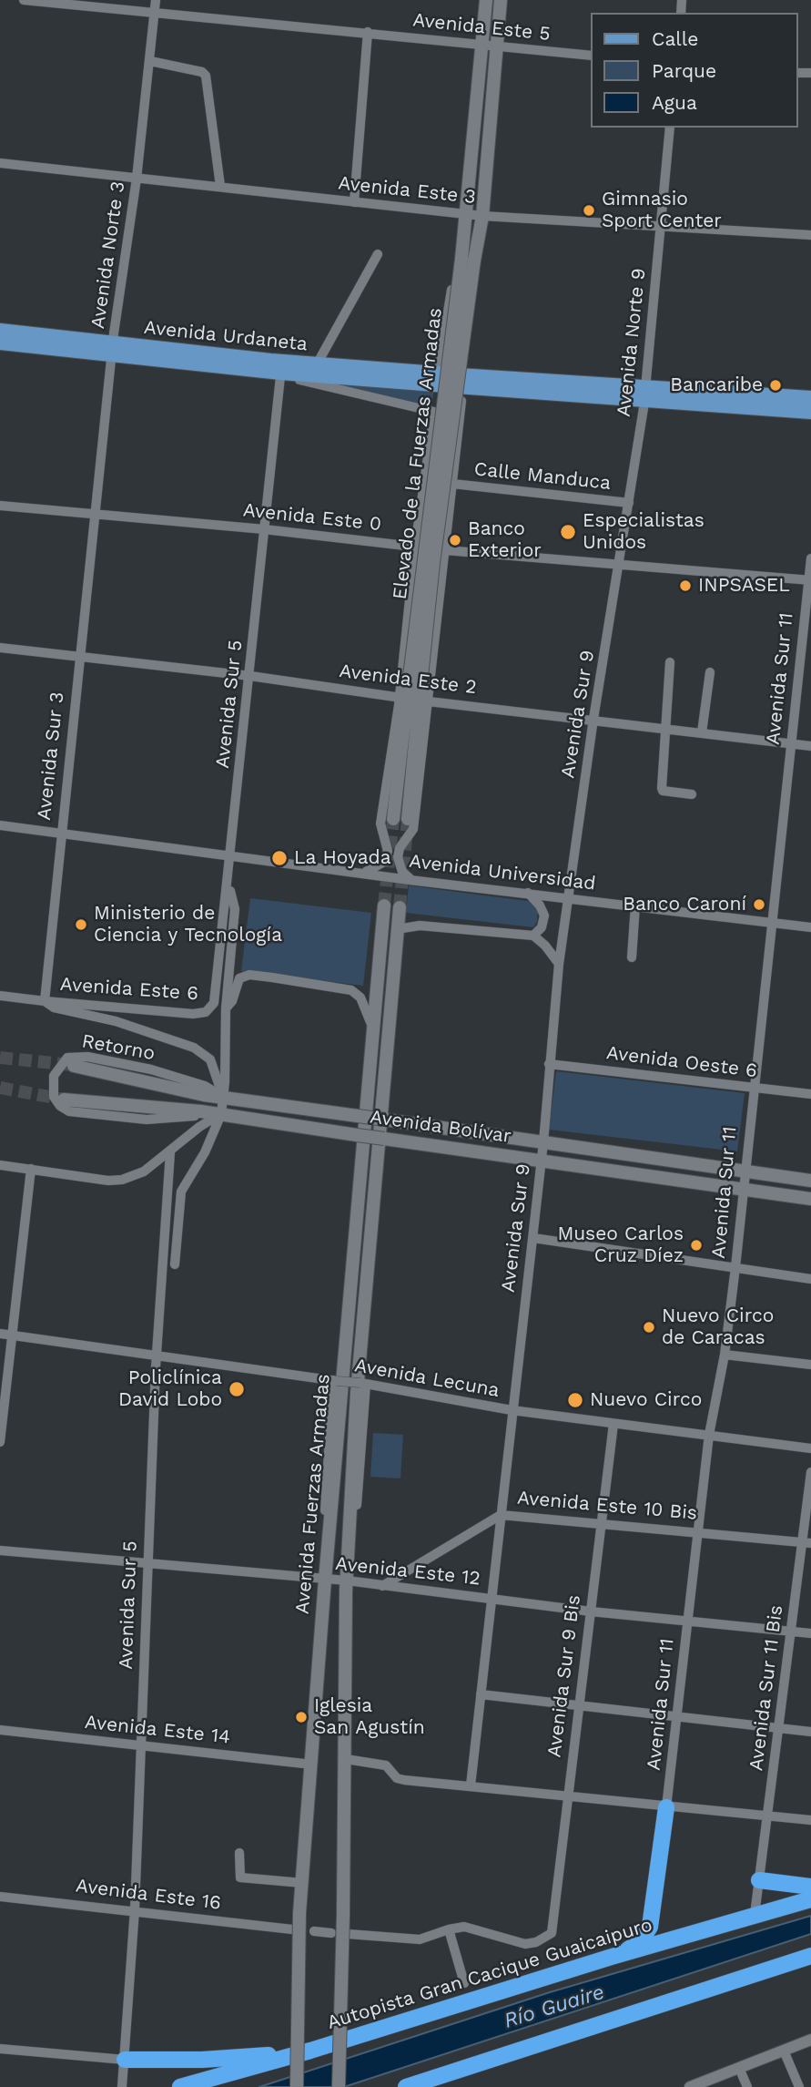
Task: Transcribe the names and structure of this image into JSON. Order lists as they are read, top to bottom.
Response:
{
  "streets": {
    "highway": ["Autopista Gran Cacique Guaicaipuro"],
    "main road": [
      "Avenida Urdaneta",
      "Elevado de la Fuerzas Armadas",
      "Avenida Bolívar",
      "Avenida Fuerzas Armadas"
    ],
    "street": [
      "Avenida Este 5",
      "Avenida Este 3",
      "Avenida Norte 3",
      "Avenida Norte 9",
      "Calle Manduca",
      "Avenida Este 0",
      "Avenida Sur 11",
      "Avenida Este 2",
      "Avenida Sur 5",
      "Avenida Sur 9",
      "Avenida Sur 3",
      "Avenida Universidad",
      "Avenida Este 6",
      "Retorno",
      "Avenida Oeste 6",
      "Avenida Lecuna",
      "Avenida Este 10 Bis",
      "Avenida Este 12",
      "Avenida Sur 9 Bis",
      "Avenida Sur 11 Bis",
      "Avenida Este 14",
      "Avenida Este 16"
    ]
  },
  "crossings": [
    ["Avenida Este 5", "Avenida Norte 3"],
    ["Avenida Este 3", "Avenida Norte 3"],
    ["Avenida Este 3", "Avenida Norte 9"],
    ["Avenida Este 3", "Elevado de la Fuerzas Armadas"],
    ["Avenida Norte 3", "Avenida Urdaneta"],
    ["Avenida Norte 3", "Avenida Este 0"],
    ["Avenida Norte 3", "Avenida Sur 3"],
    ["Avenida Urdaneta", "Avenida Norte 9"],
    ["Avenida Urdaneta", "Avenida Sur 5"],
    ["Avenida Norte 9", "Calle Manduca"],
    ["Avenida Norte 9", "Avenida Este 0"],
    ["Avenida Norte 9", "Avenida Sur 9"],
    ["Elevado de la Fuerzas Armadas", "Avenida Este 2"],
    ["Avenida Este 0", "Avenida Sur 11"],
    ["Avenida Este 0", "Avenida Sur 5"],
    ["Avenida Este 0", "Avenida Sur 9"],
    ["Avenida Este 0", "Avenida Sur 3"],
    ["Avenida Sur 11", "Avenida Este 2"],
    ["Avenida Sur 11", "Avenida Universidad"],
    ["Avenida Sur 11", "Avenida Oeste 6"],
    ["Avenida Sur 11", "Avenida Bolívar"],
    ["Avenida Sur 11", "Avenida Lecuna"],
    ["Avenida Sur 11", "Avenida Este 10 Bis"],
    ["Avenida Sur 11", "Avenida Este 12"],
    ["Avenida Este 2", "Avenida Sur 5"],
    ["Avenida Este 2", "Avenida Sur 9"],
    ["Avenida Este 2", "Avenida Sur 3"],
    ["Avenida Sur 5", "Avenida Universidad"],
    ["Avenida Sur 5", "Avenida Este 6"],
    ["Avenida Sur 5", "Retorno"],
    ["Avenida Sur 5", "Avenida Bolívar"],
    ["Avenida Sur 5", "Avenida Lecuna"],
    ["Avenida Sur 5", "Avenida Este 12"],
    ["Avenida Sur 5", "Avenida Este 14"],
    ["Avenida Sur 5", "Avenida Este 16"],
    ["Avenida Sur 9", "Avenida Universidad"],
    ["Avenida Sur 9", "Avenida Oeste 6"],
    ["Avenida Sur 9", "Avenida Bolívar"],
    ["Avenida Sur 9", "Avenida Lecuna"],
    ["Avenida Sur 9", "Avenida Este 10 Bis"],
    ["Avenida Sur 9", "Avenida Este 12"],
    ["Avenida Sur 3", "Avenida Universidad"],
    ["Avenida Sur 3", "Avenida Este 6"],
    ["Avenida Este 6", "Retorno"],
    ["Avenida Este 6", "Avenida Bolívar"],
    ["Retorno", "Avenida Bolívar"],
    ["Avenida Lecuna", "Avenida Sur 9 Bis"],
    ["Avenida Fuerzas Armadas", "Avenida Este 12"],
    ["Avenida Fuerzas Armadas", "Avenida Este 14"],
    ["Avenida Este 10 Bis", "Avenida Este 12"],
    ["Avenida Este 10 Bis", "Avenida Sur 9 Bis"],
    ["Avenida Este 10 Bis", "Avenida Sur 11 Bis"],
    ["Avenida Este 12", "Avenida Sur 9 Bis"],
    ["Avenida Este 12", "Avenida Sur 11 Bis"]
  ],
  "water": ["Río Guaire"],
  "places": [
    "Gimnasio Sport Center",
    "Bancaribe",
    "Especialistas Unidos",
    "Banco Exterior",
    "INPSASEL",
    "La Hoyada",
    "Banco Caroní",
    "Ministerio de Ciencia y Tecnología",
    "Museo Carlos Cruz Díez",
    "Nuevo Circo de Caracas",
    "Policlínica David Lobo",
    "Nuevo Circo",
    "Iglesia San Agustín"
  ],
  "legend": ["Calle", "Parque", "Agua"]
}
